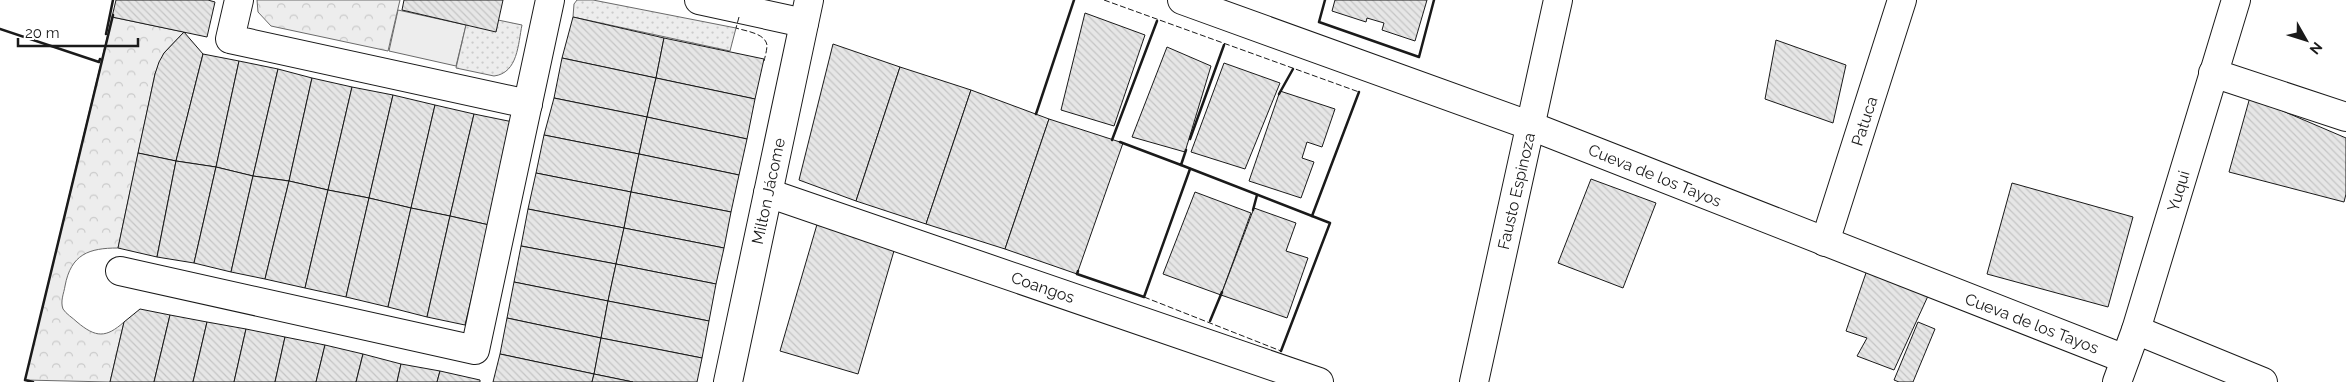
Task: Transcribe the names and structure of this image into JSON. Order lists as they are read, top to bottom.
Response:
{
  "streets": {
    "street": [
      "Patuca",
      "Cueva de los Tayos",
      "Milton Jácome",
      "Fausto Espinoza",
      "Yuqui",
      "Coangos"
    ]
  },
  "crossings": [
    ["Patuca", "Cueva de los Tayos"],
    ["Cueva de los Tayos", "Fausto Espinoza"],
    ["Cueva de los Tayos", "Yuqui"],
    ["Milton Jácome", "Coangos"]
  ],
  "scale_bar": "20 m",
  "north": "bottom right"
}
